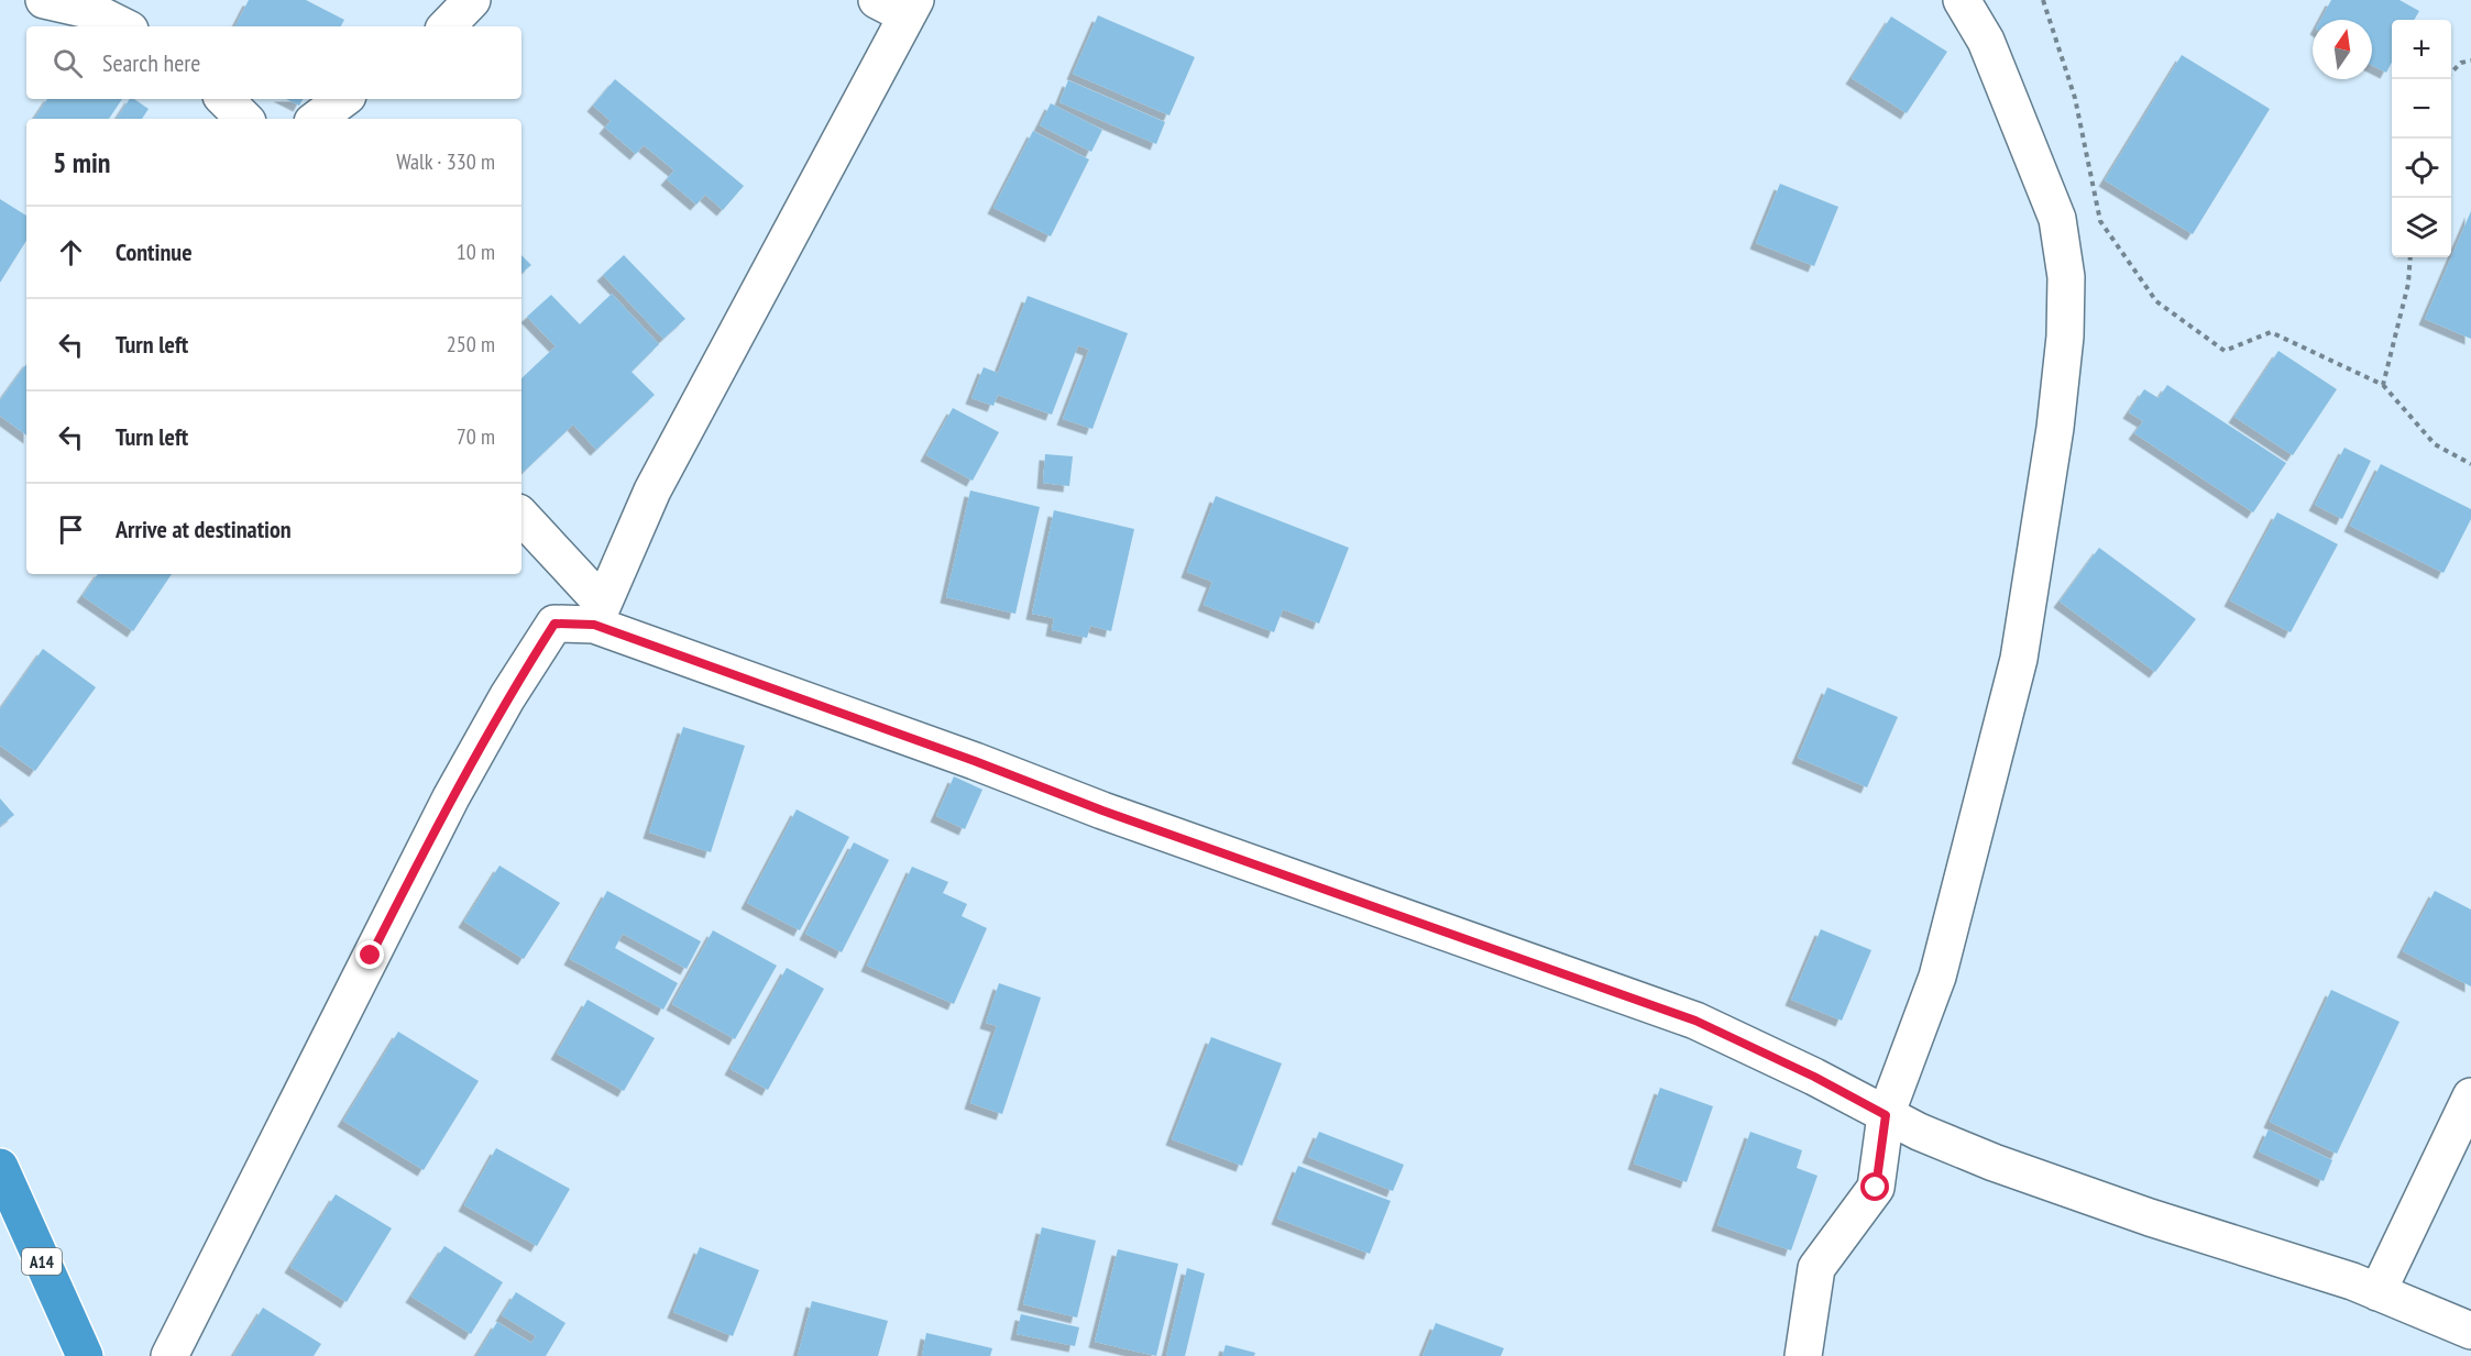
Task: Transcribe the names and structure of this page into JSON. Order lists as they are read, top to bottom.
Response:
{
  "streets": {
    "highway": ["A14"]
  },
  "north": "top",
  "page": {
    "map_buttons": ["+", "−"],
    "search": "Search here",
    "heading": ["5 min", "Walk · 330 m"],
    "list": [
      ["Continue", "10 m"],
      ["Turn left", "250 m"],
      ["Turn left", "70 m"],
      "Arrive at destination"
    ]
  }
}
